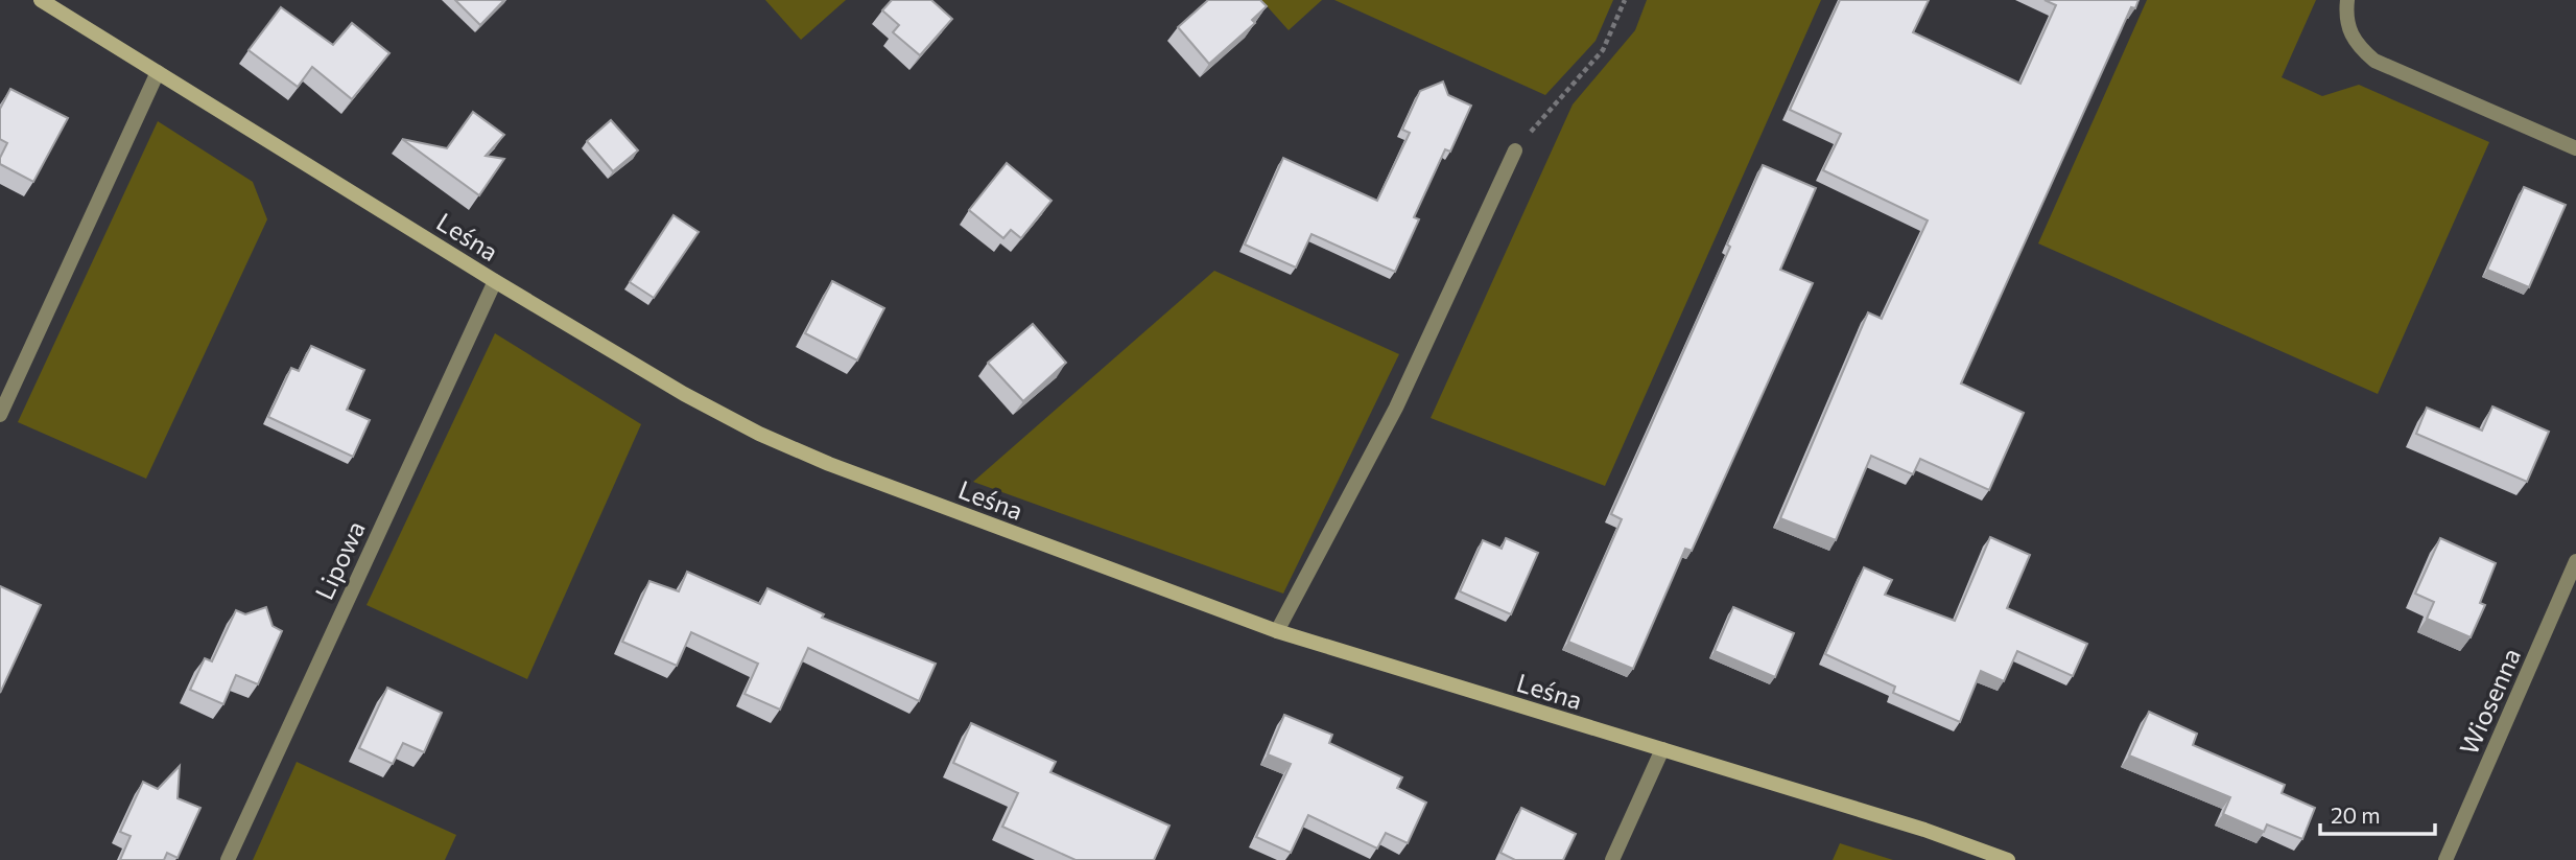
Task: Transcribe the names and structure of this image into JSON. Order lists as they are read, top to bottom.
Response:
{
  "streets": {
    "street": ["Leśna", "Lipowa", "Wiosenna"]
  },
  "crossings": [
    ["Leśna", "Lipowa"]
  ],
  "scale_bar": "20 m"
}
